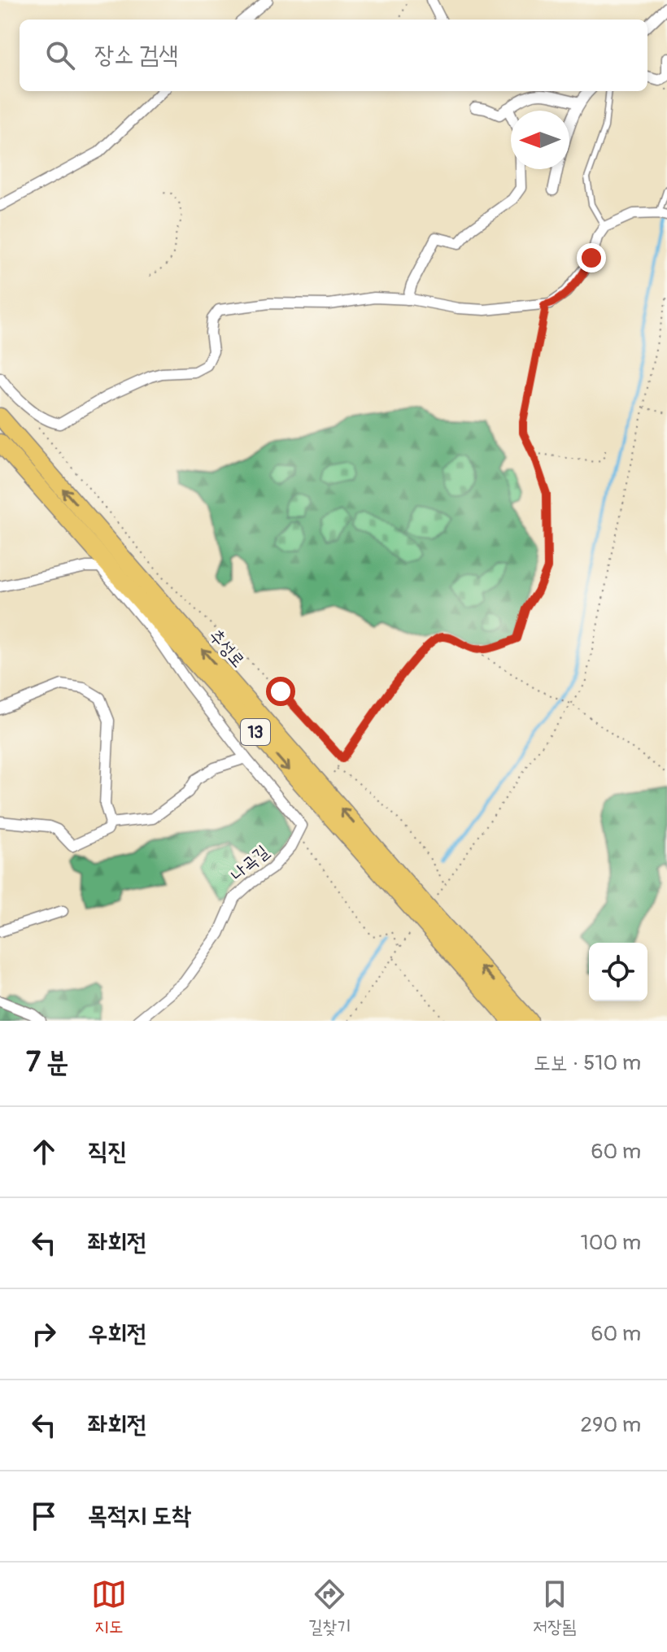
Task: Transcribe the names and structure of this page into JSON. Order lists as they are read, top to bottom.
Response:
{
  "streets": {
    "main road": ["추성로", "13"],
    "street": ["나곡길"]
  },
  "north": "left",
  "page": {
    "search": "장소 검색",
    "heading": ["7 분", "도보 · 510 m"],
    "list": [
      ["직진", "60 m"],
      ["좌회전", "100 m"],
      ["우회전", "60 m"],
      ["좌회전", "290 m"],
      "목적지 도착"
    ],
    "nav": ["지도", "길찾기", "저장됨"]
  }
}
